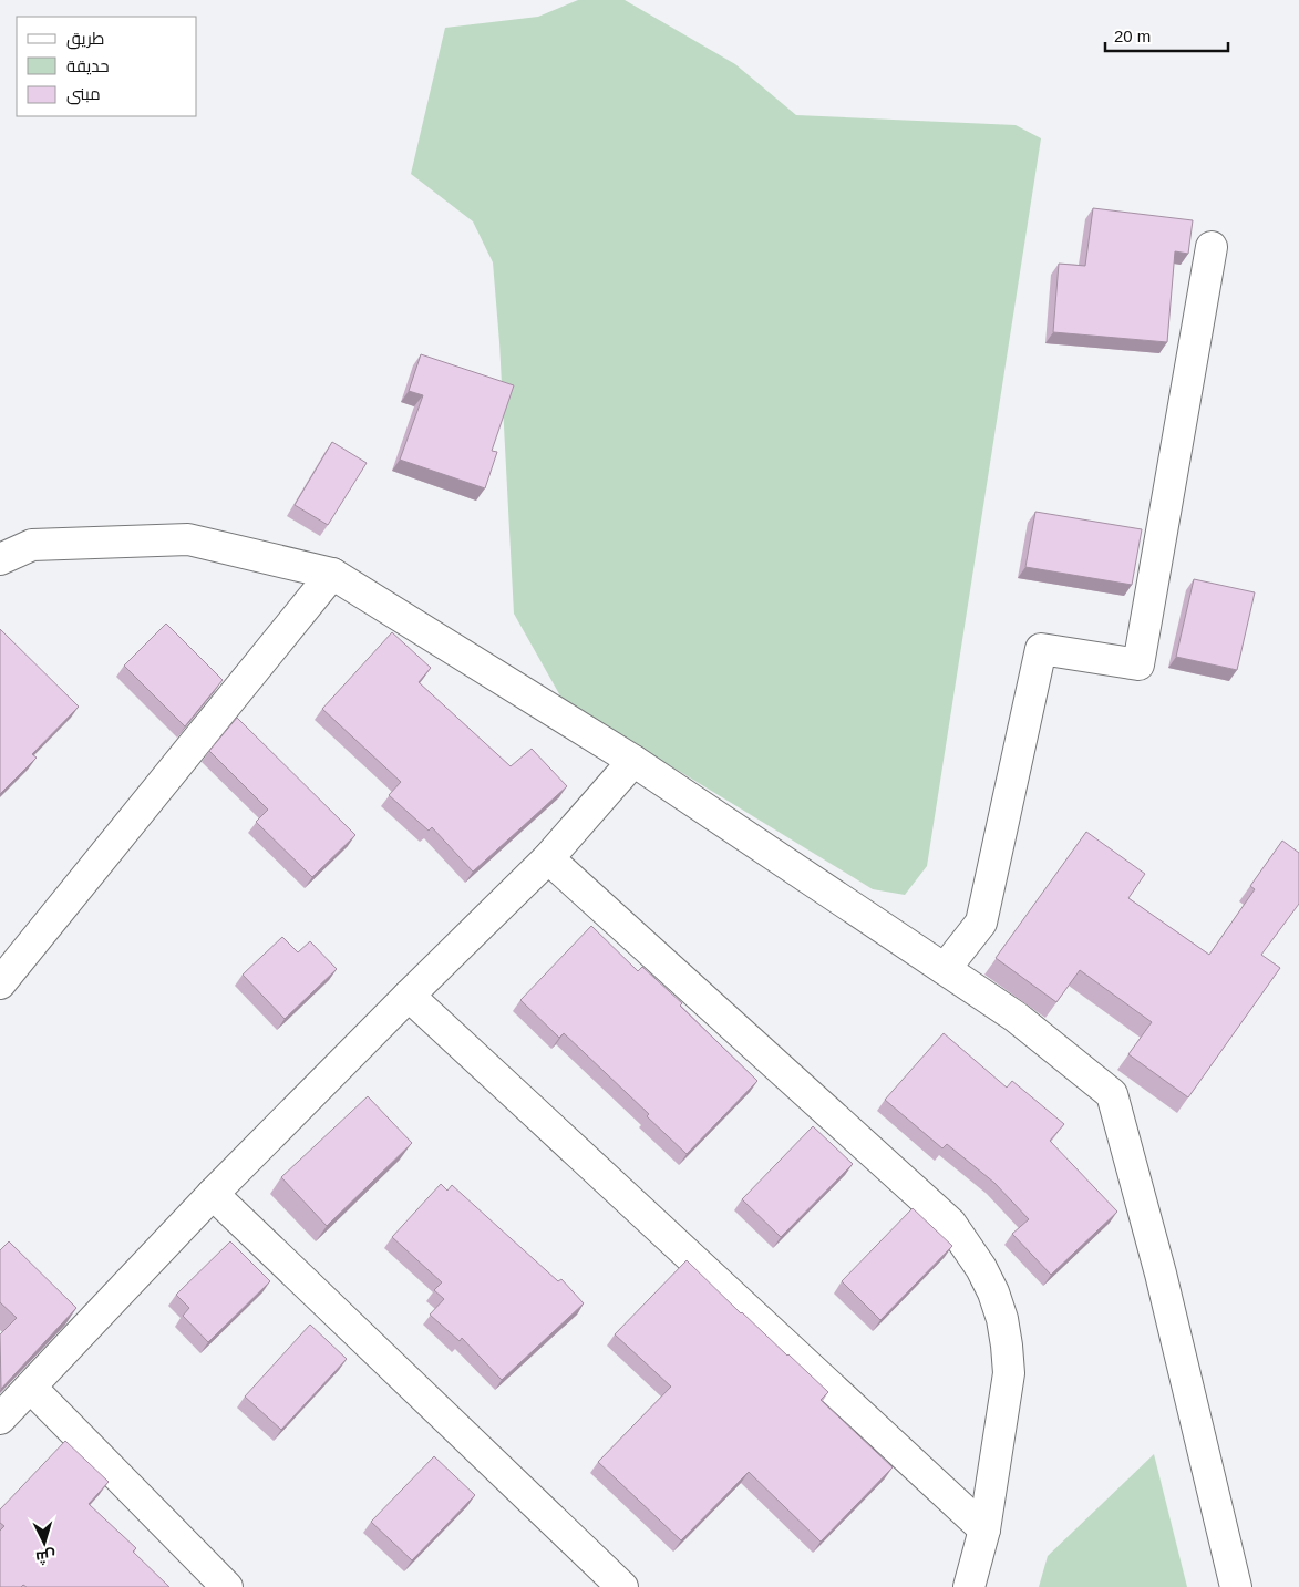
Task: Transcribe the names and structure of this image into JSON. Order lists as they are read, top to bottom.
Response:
{
  "legend": ["طريق", "حديقة", "مبنى"],
  "scale_bar": "20 m",
  "north": "bottom"
}
